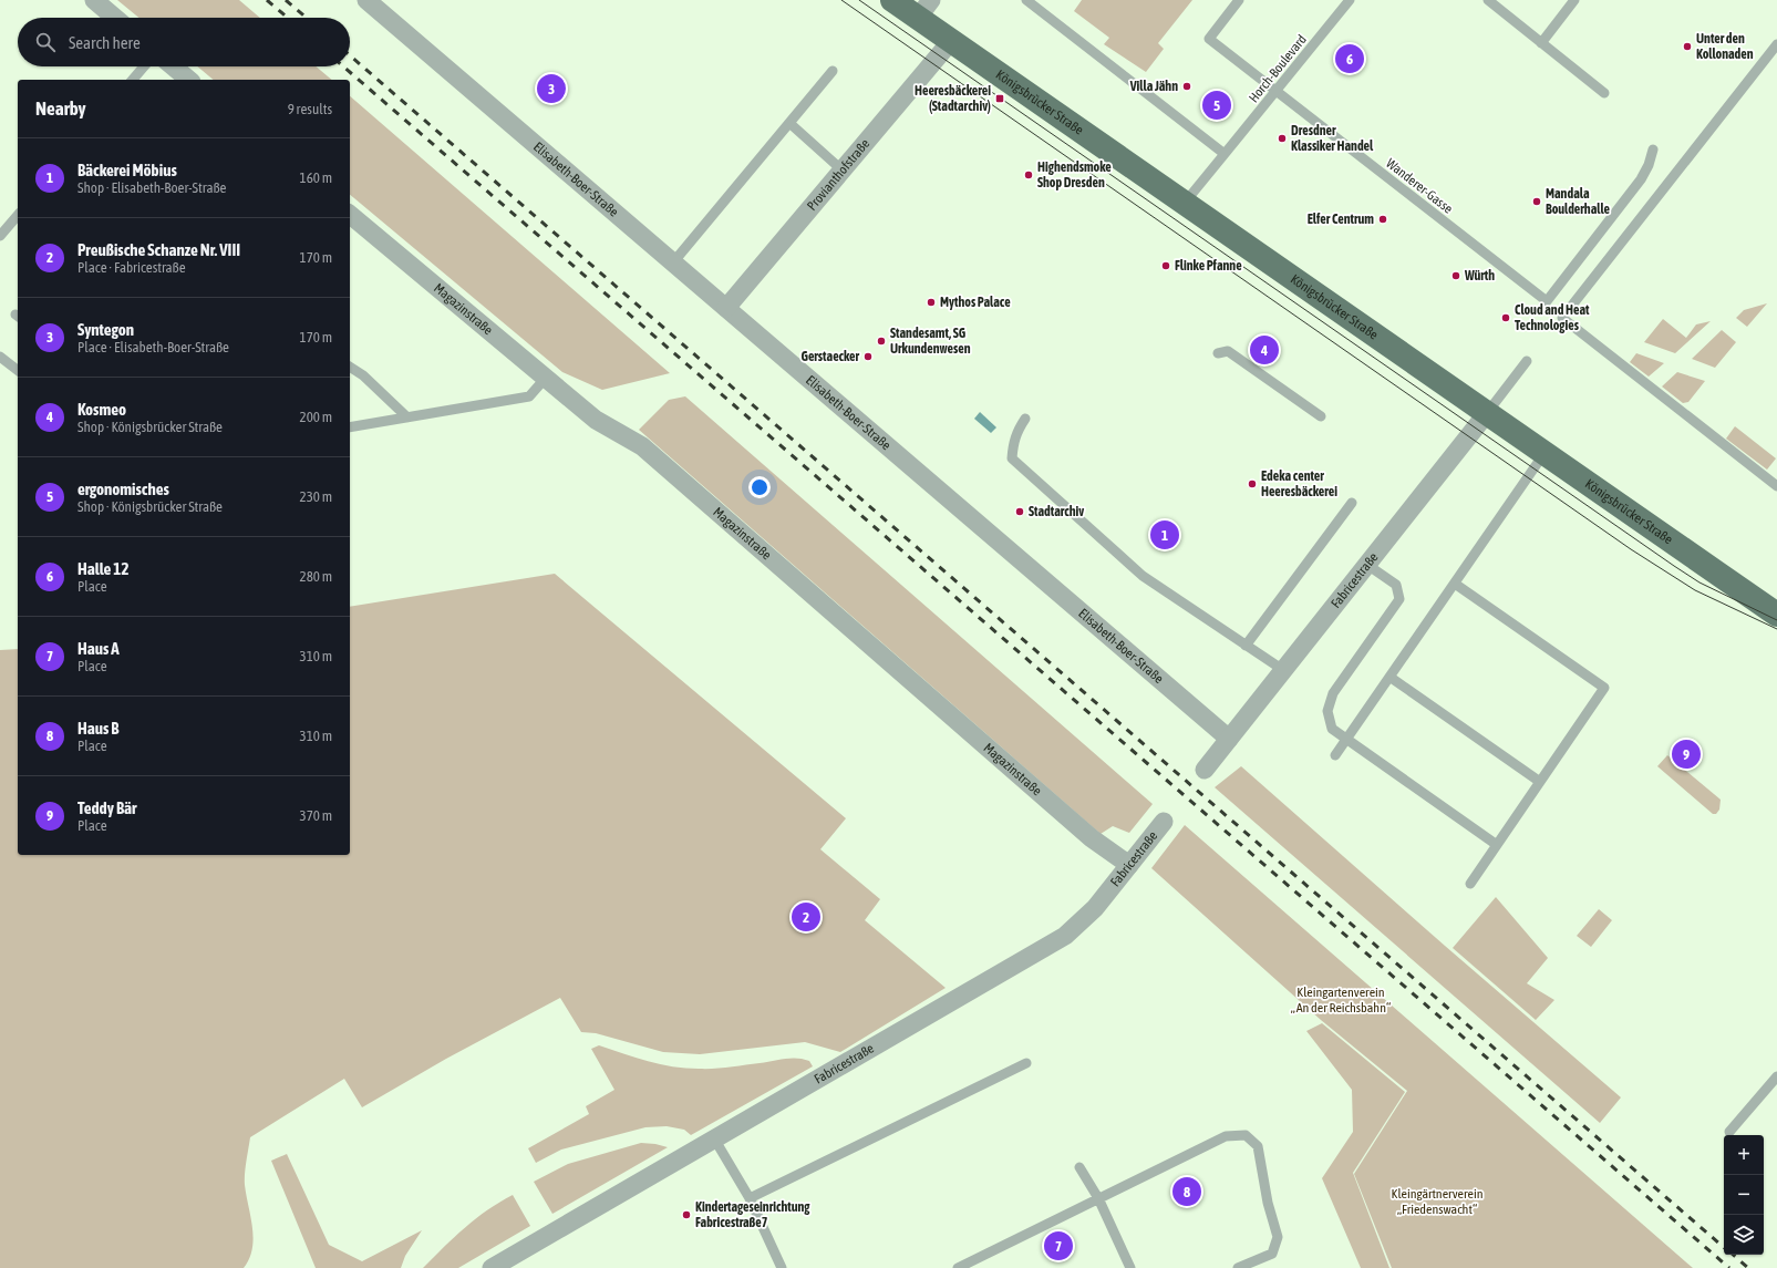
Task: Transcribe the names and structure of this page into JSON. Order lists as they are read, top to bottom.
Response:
{
  "streets": {
    "main road": ["Königsbrücker Straße"],
    "street": [
      "Provianthofstraße",
      "Elisabeth-Boer-Straße",
      "Magazinstraße",
      "Fabricestraße"
    ],
    "lane": ["Horch-Boulevard", "Wanderer-Gasse"]
  },
  "crossings": [
    ["Horch-Boulevard", "Königsbrücker Straße"],
    ["Horch-Boulevard", "Wanderer-Gasse"],
    ["Königsbrücker Straße", "Provianthofstraße"],
    ["Königsbrücker Straße", "Fabricestraße"],
    ["Provianthofstraße", "Elisabeth-Boer-Straße"],
    ["Elisabeth-Boer-Straße", "Fabricestraße"],
    ["Magazinstraße", "Fabricestraße"]
  ],
  "parks": ["Kleingartenverein „An der Reichsbahn“", "Kleingärtnerverein „Friedenswacht“"],
  "places": {
    "other": [
      "Unter den Kollonaden",
      "Villa Jähn",
      "Dresdner Klassiker Handel",
      "Highendsmoke Shop Dresden",
      "Mandala Boulderhalle",
      "Elfer Centrum",
      "Flinke Pfanne",
      "Würth",
      "Mythos Palace",
      "Cloud and Heat Technologies",
      "Standesamt, SG Urkundenwesen",
      "Gerstaecker",
      "Edeka center Heeresbäckerei",
      "Stadtarchiv",
      "Kindertageseinrichtung Fabricestraße7"
    ],
    "transit": ["Heeresbäckerei (Stadtarchiv)"]
  },
  "page": {
    "search": "Search here",
    "pins": [
      "6",
      "3",
      "5",
      "4",
      "1",
      "9",
      "2",
      "8",
      "7"
    ],
    "heading": ["Nearby", "9 results"],
    "list": [
      {
        "mark": "1",
        "name": "Bäckerei Möbius",
        "note": "Shop · Elisabeth-Boer-Straße",
        "value": "160 m"
      },
      {
        "mark": "2",
        "name": "Preußische Schanze Nr. VIII",
        "note": "Place · Fabricestraße",
        "value": "170 m"
      },
      {
        "mark": "3",
        "name": "Syntegon",
        "note": "Place · Elisabeth-Boer-Straße",
        "value": "170 m"
      },
      {
        "mark": "4",
        "name": "Kosmeo",
        "note": "Shop · Königsbrücker Straße",
        "value": "200 m"
      },
      {
        "mark": "5",
        "name": "ergonomisches",
        "note": "Shop · Königsbrücker Straße",
        "value": "230 m"
      },
      {
        "mark": "6",
        "name": "Halle 12",
        "note": "Place",
        "value": "280 m"
      },
      {
        "mark": "7",
        "name": "Haus A",
        "note": "Place",
        "value": "310 m"
      },
      {
        "mark": "8",
        "name": "Haus B",
        "note": "Place",
        "value": "310 m"
      },
      {
        "mark": "9",
        "name": "Teddy Bär",
        "note": "Place",
        "value": "370 m"
      }
    ],
    "map_buttons": ["+", "−"]
  }
}
